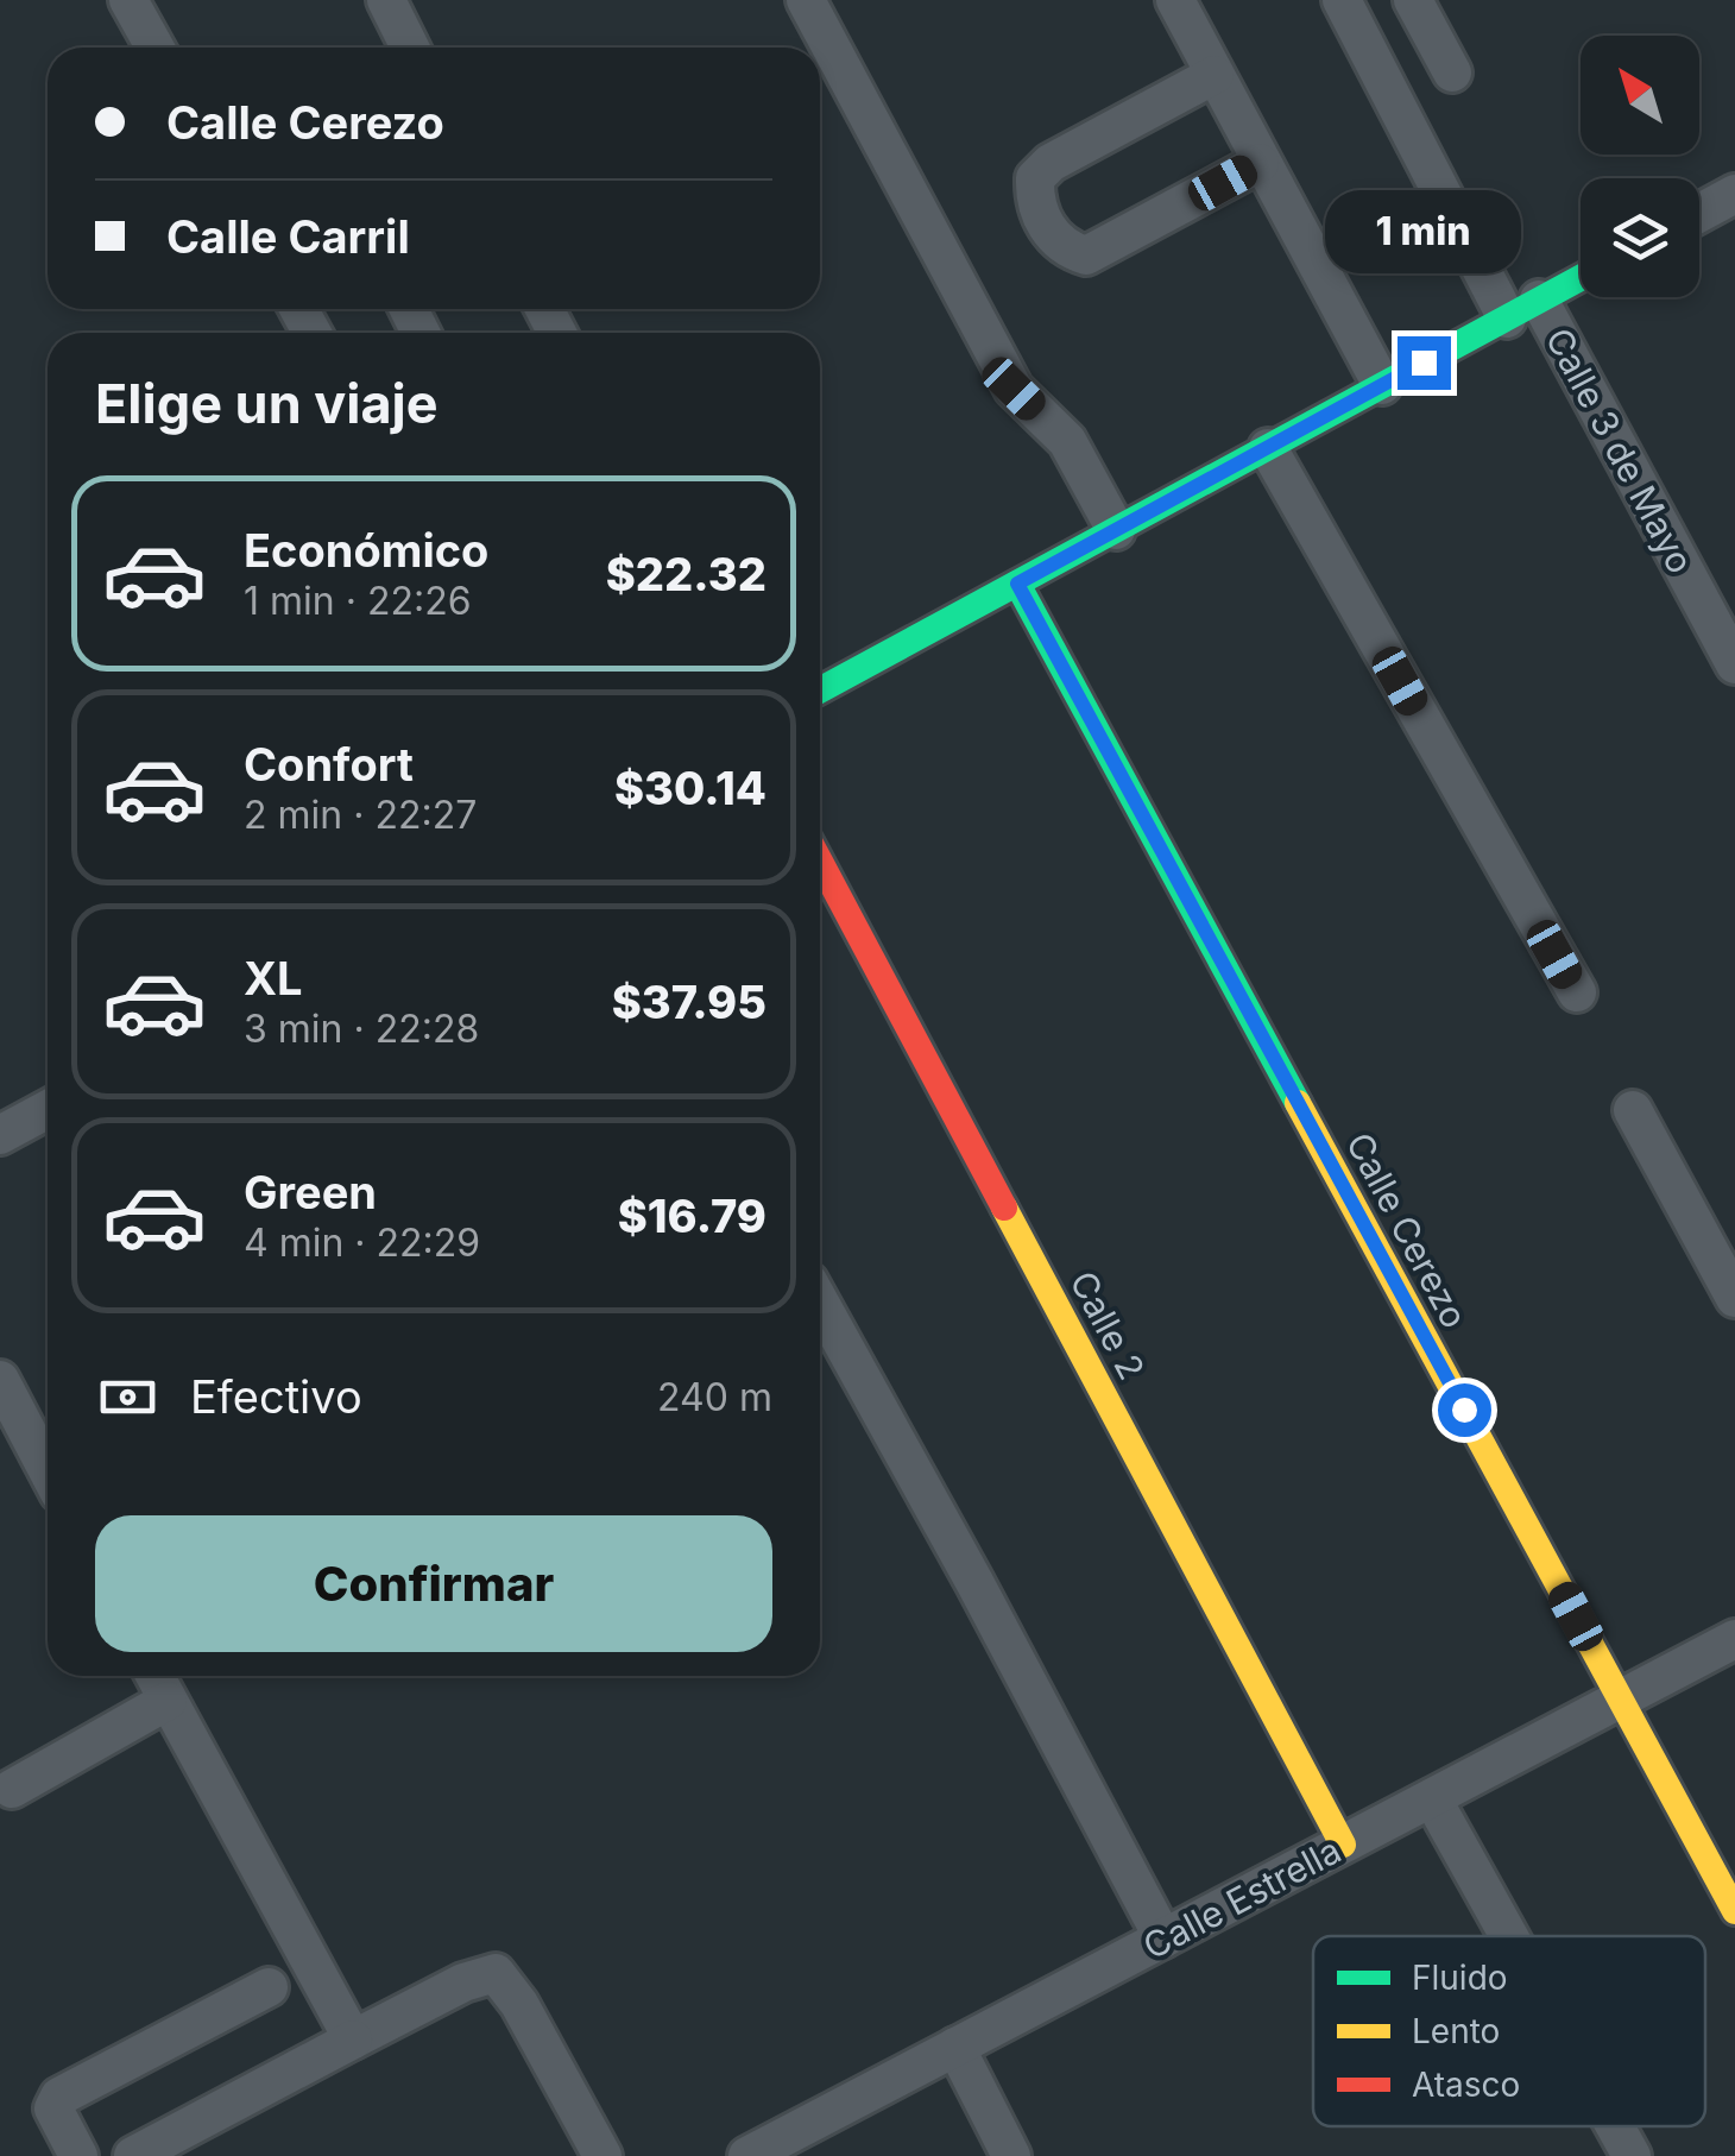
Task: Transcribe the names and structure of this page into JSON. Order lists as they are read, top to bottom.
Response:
{
  "streets": {
    "street": [
      "Calle 3 de Mayo",
      "Calle Cerezo",
      "Calle 2",
      "Calle Estrella"
    ]
  },
  "crossings": [
    ["Calle Cerezo", "Calle Estrella"],
    ["Calle 2", "Calle Estrella"]
  ],
  "legend": ["Fluido", "Lento", "Atasco"],
  "north": "top left",
  "page": {
    "banner": ["Calle Cerezo", "Calle Carril"],
    "bubble": "1 min",
    "heading": "Elige un viaje",
    "list": [
      {
        "name": "Económico",
        "note": "1 min · 22:26",
        "value": "$22.32"
      },
      {
        "name": "Confort",
        "note": "2 min · 22:27",
        "value": "$30.14"
      },
      {
        "name": "XL",
        "note": "3 min · 22:28",
        "value": "$37.95"
      },
      {
        "name": "Green",
        "note": "4 min · 22:29",
        "value": "$16.79"
      }
    ],
    "pay": ["Efectivo", "240 m"],
    "buttons": "Confirmar"
  }
}
